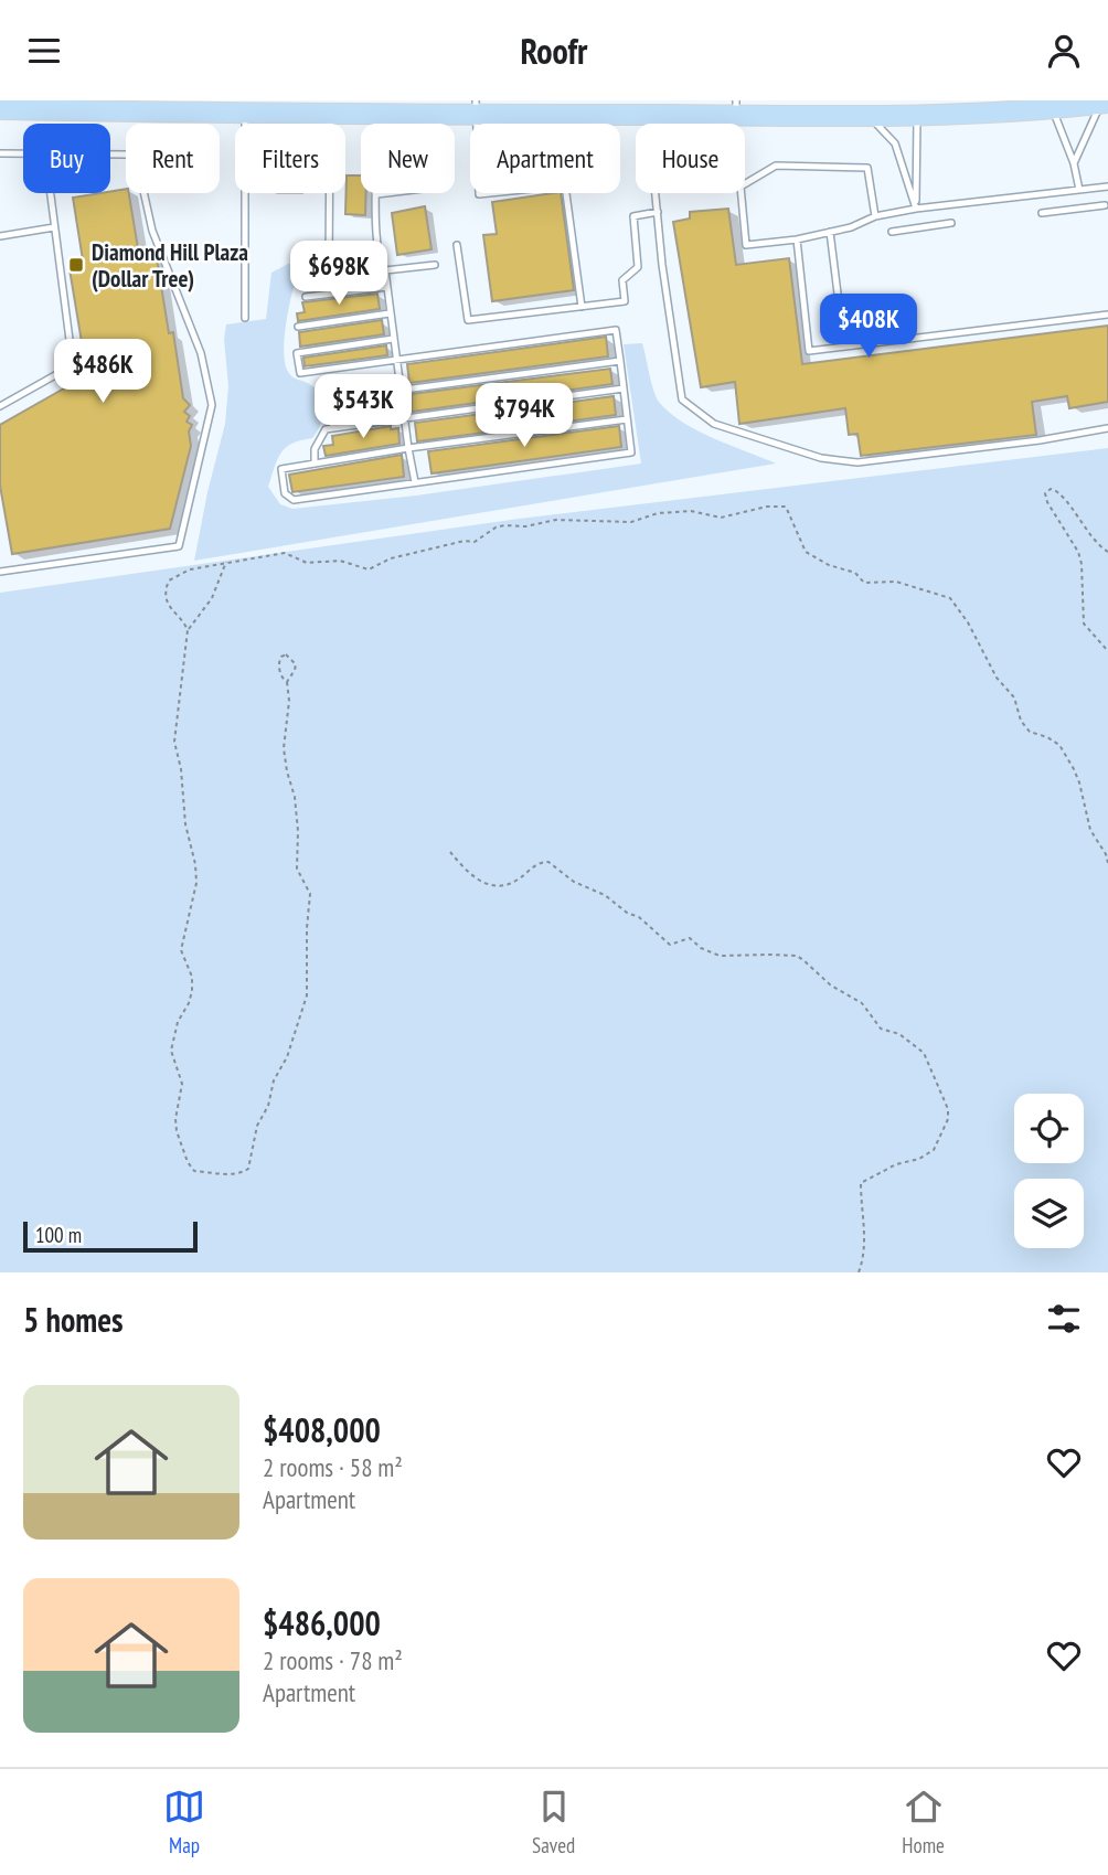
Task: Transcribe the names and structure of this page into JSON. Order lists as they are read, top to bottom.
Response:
{
  "places": {
    "transit": ["Diamond Hill Plaza (Dollar Tree)"]
  },
  "scale_bar": "100 m",
  "page": {
    "header": "Roofr",
    "chip": [
      "Buy",
      "Rent",
      "Filters",
      "New",
      "Apartment",
      "House"
    ],
    "price": [
      "$698K",
      "$408K",
      "$486K",
      "$543K",
      "$794K"
    ],
    "scale": "100 m",
    "heading": "5 homes",
    "list": [
      {
        "name": "$408,000",
        "note": "2 rooms · 58 m² · Apartment"
      },
      {
        "name": "$486,000",
        "note": "2 rooms · 78 m² · Apartment"
      }
    ],
    "tabs": ["Map", "Saved", "Home"]
  }
}
